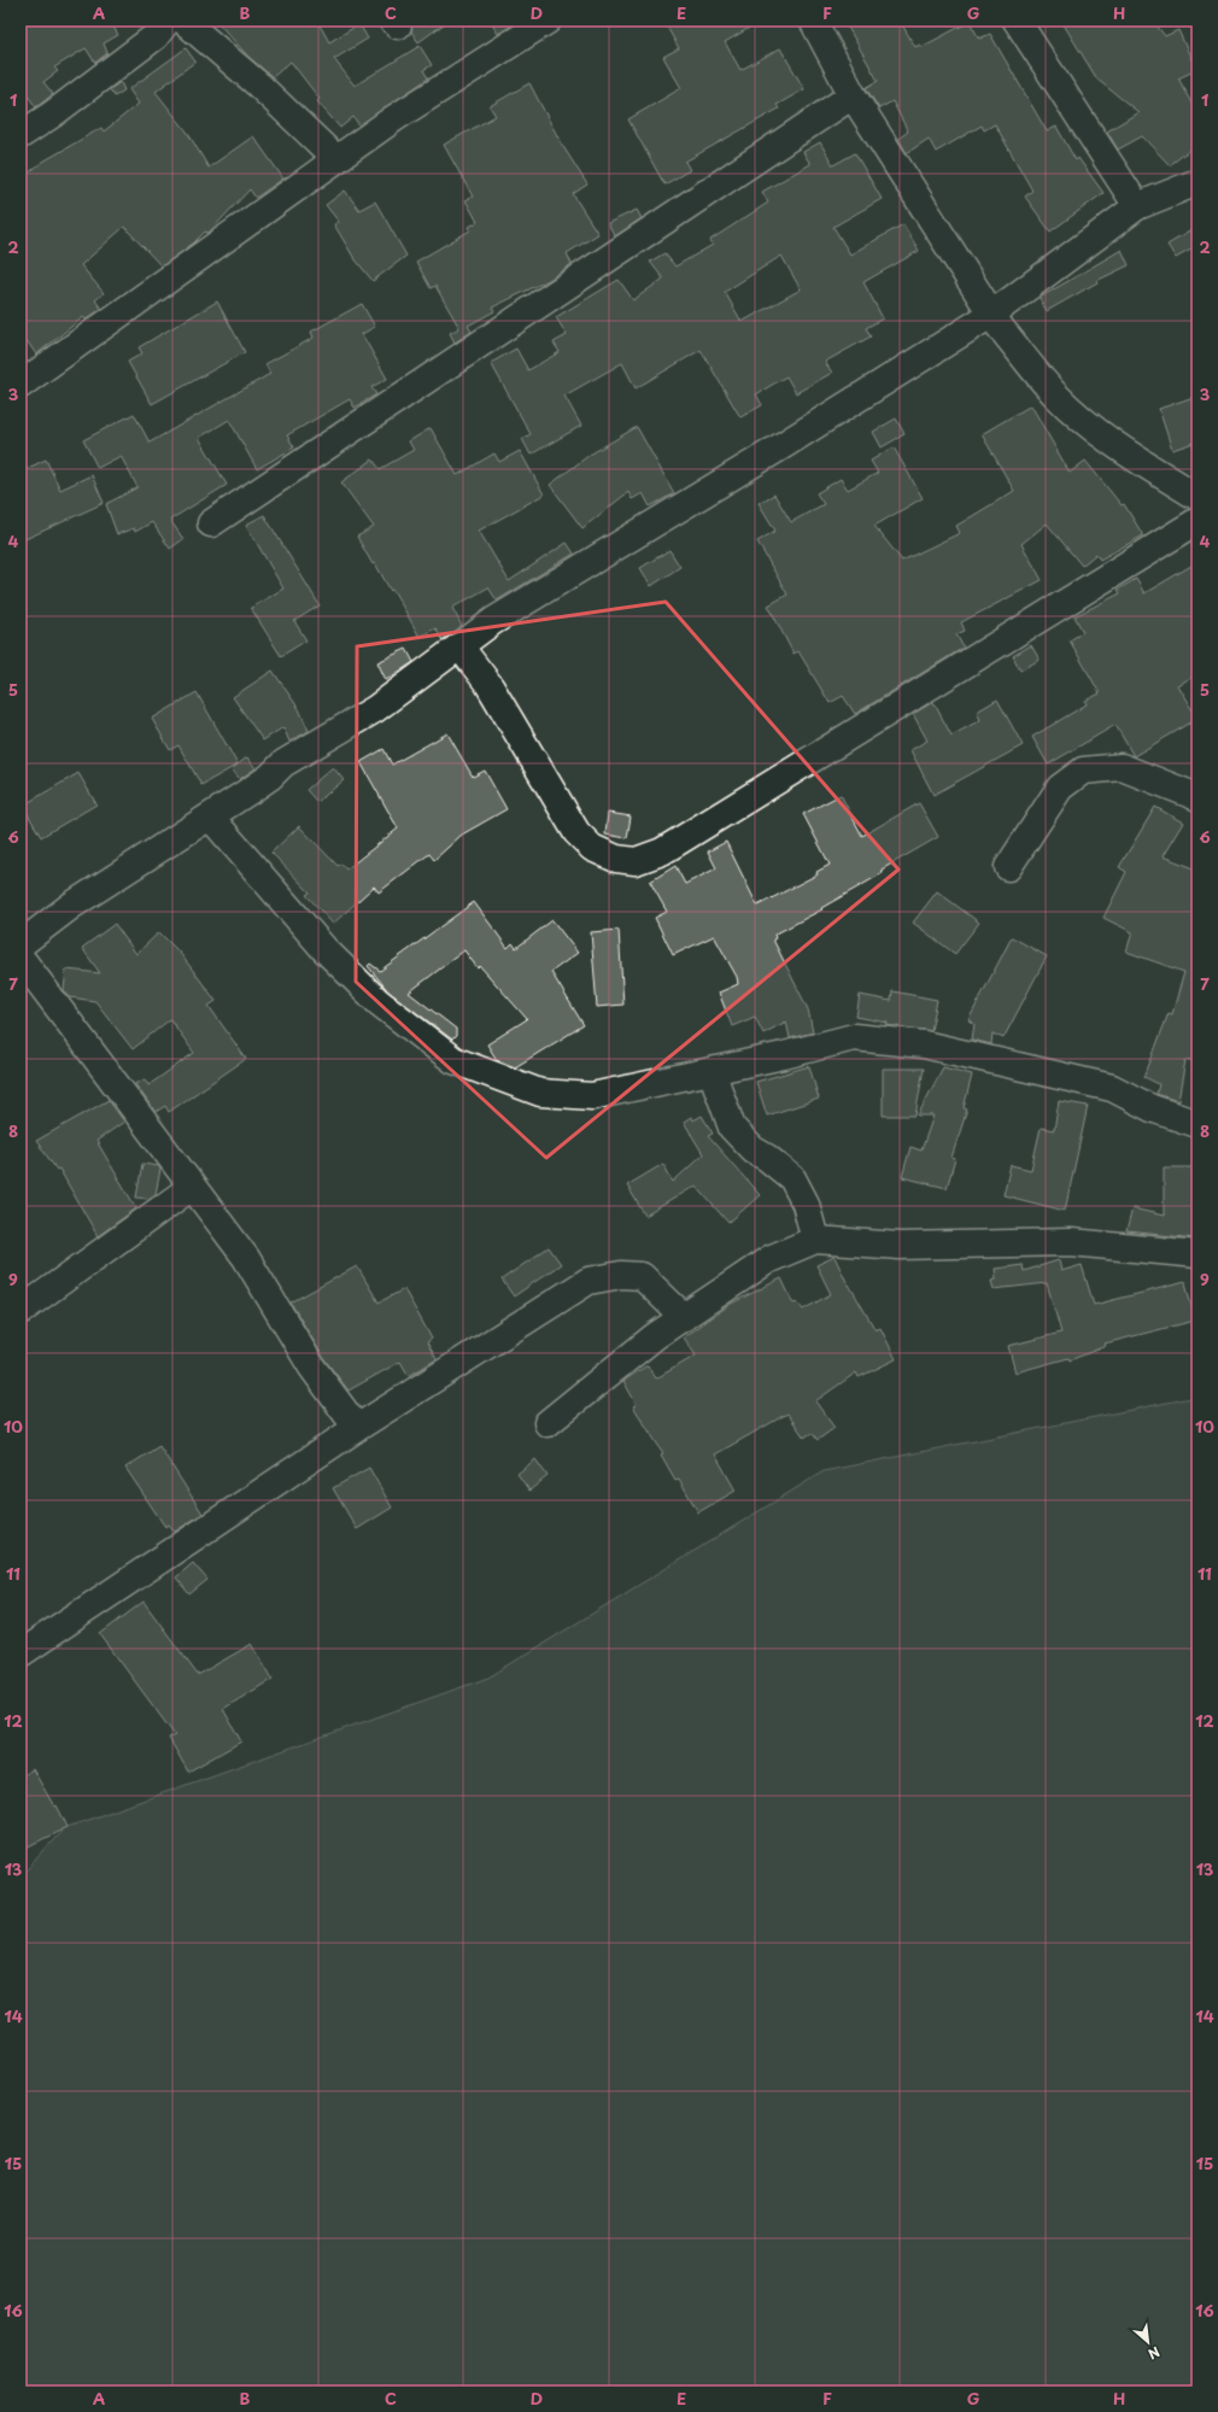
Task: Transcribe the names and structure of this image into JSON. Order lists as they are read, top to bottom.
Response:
{
  "north": "bottom right",
  "grid": {
    "columns": [
      "A",
      "B",
      "C",
      "D",
      "E",
      "F",
      "G",
      "H"
    ],
    "rows": [
      "1",
      "2",
      "3",
      "4",
      "5",
      "6",
      "7",
      "8",
      "9",
      "10",
      "11",
      "12",
      "13",
      "14",
      "15",
      "16"
    ]
  }
}
